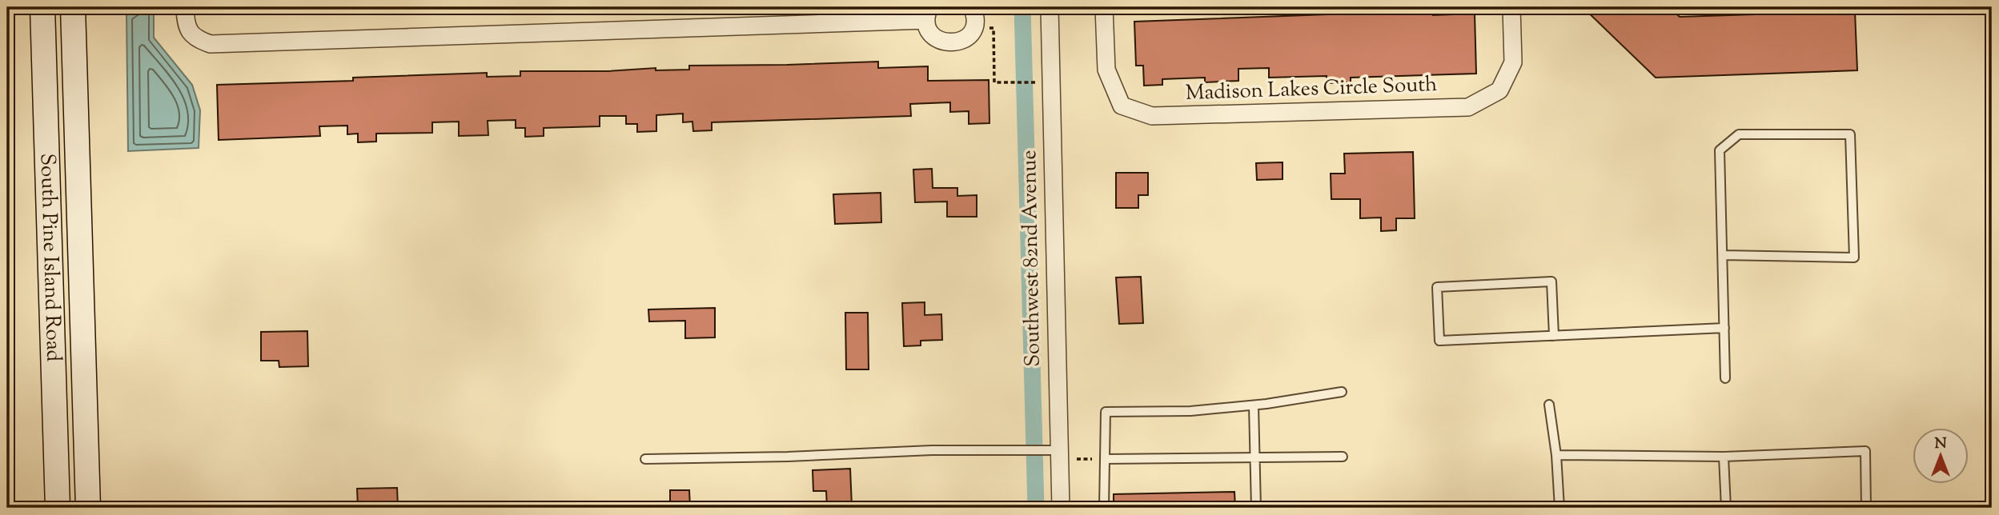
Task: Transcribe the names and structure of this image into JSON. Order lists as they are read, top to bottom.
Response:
{
  "streets": {
    "main road": ["South Pine Island Road"],
    "street": ["Madison Lakes Circle South", "Southwest 82nd Avenue"]
  },
  "north": "top"
}
